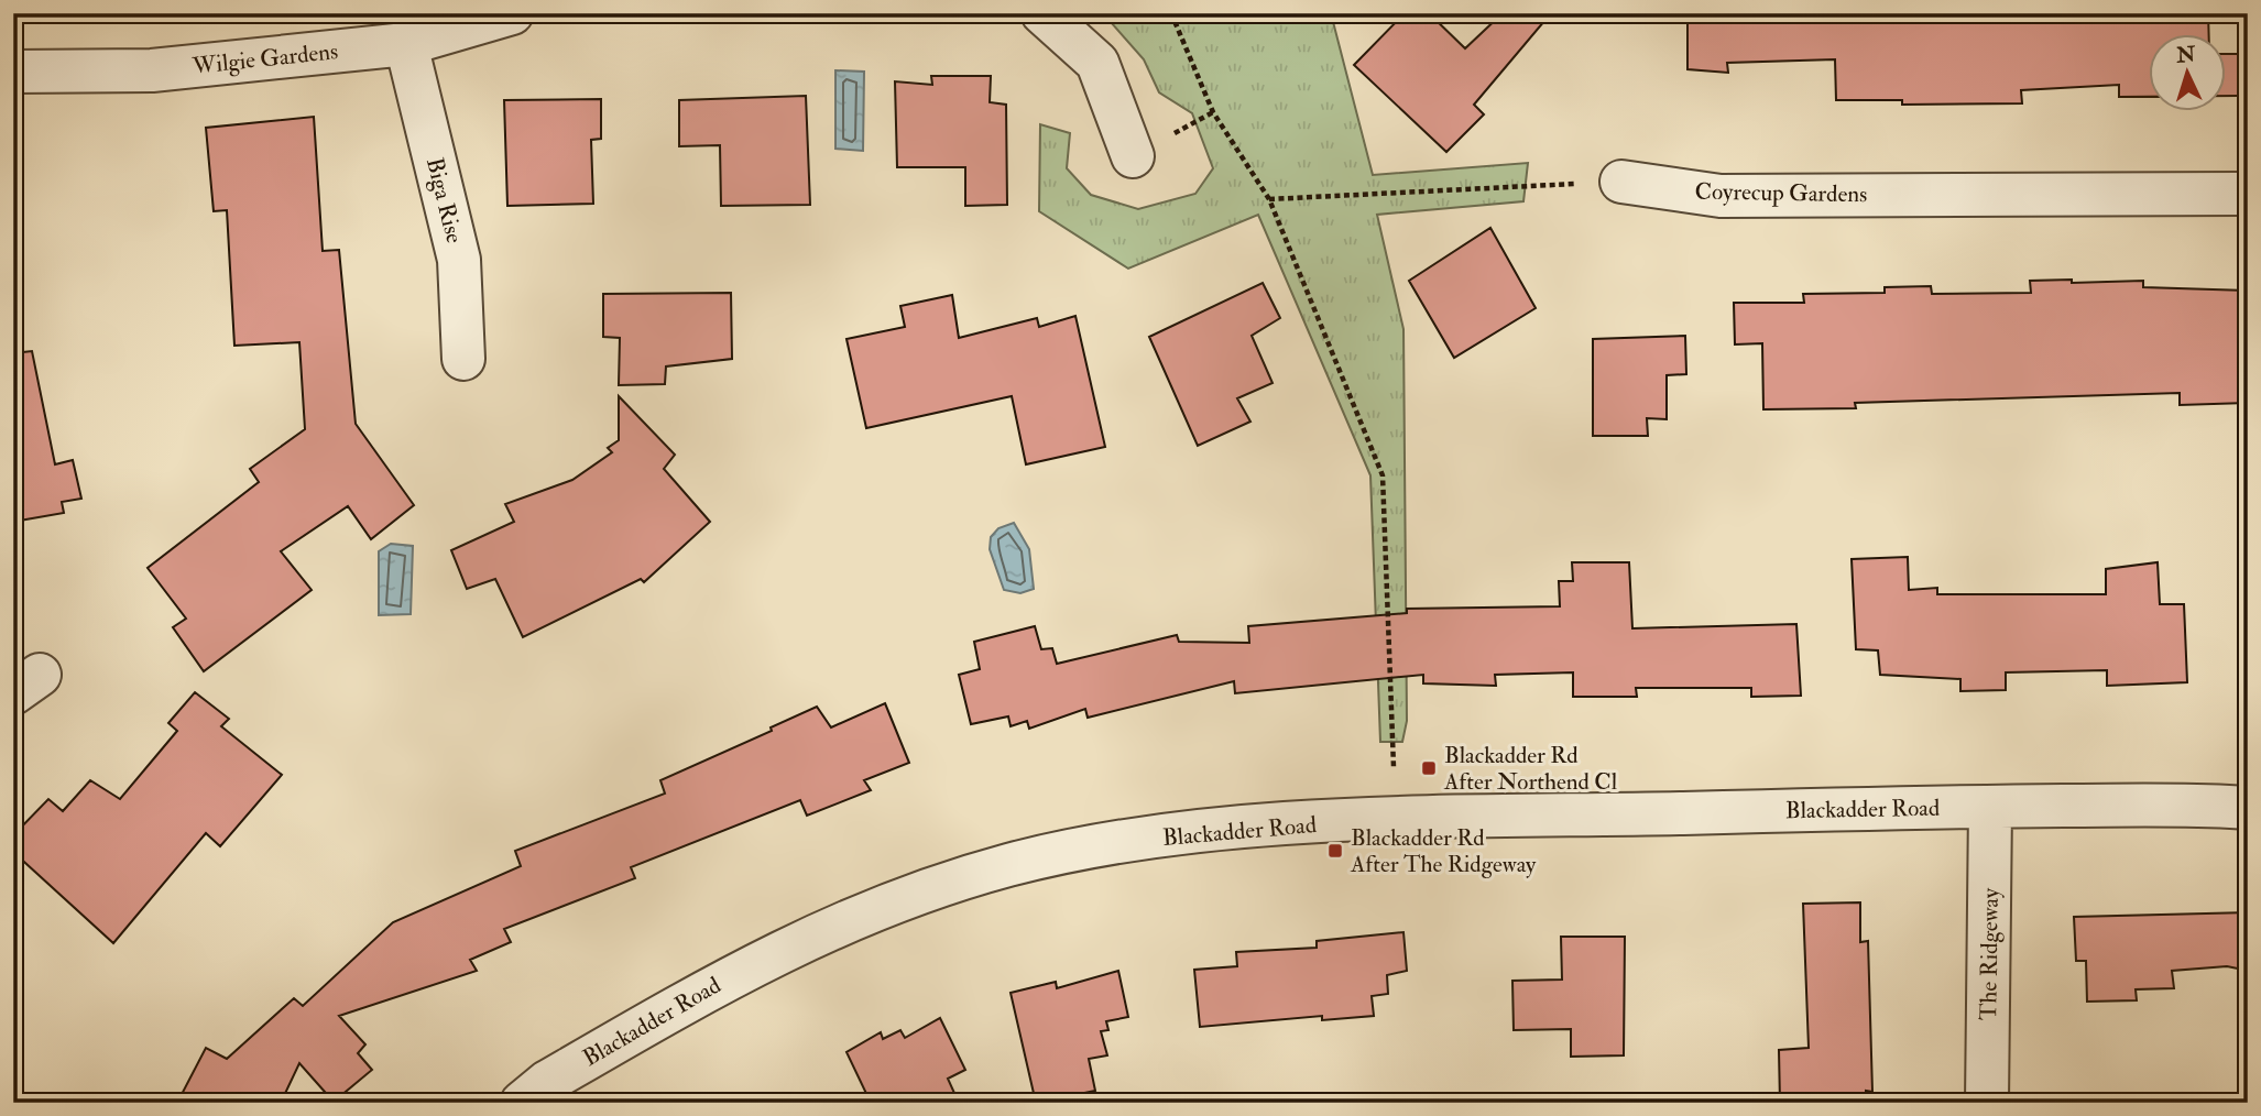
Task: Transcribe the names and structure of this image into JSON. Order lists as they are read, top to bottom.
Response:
{
  "streets": {
    "street": [
      "Wilgie Gardens",
      "Coyrecup Gardens",
      "Biga Rise",
      "Blackadder Road",
      "The Ridgeway"
    ]
  },
  "crossings": [
    ["Wilgie Gardens", "Biga Rise"],
    ["Blackadder Road", "The Ridgeway"]
  ],
  "places": {
    "transit": ["Blackadder Rd After Northend Cl", "Blackadder Rd After The Ridgeway"]
  },
  "north": "top"
}
